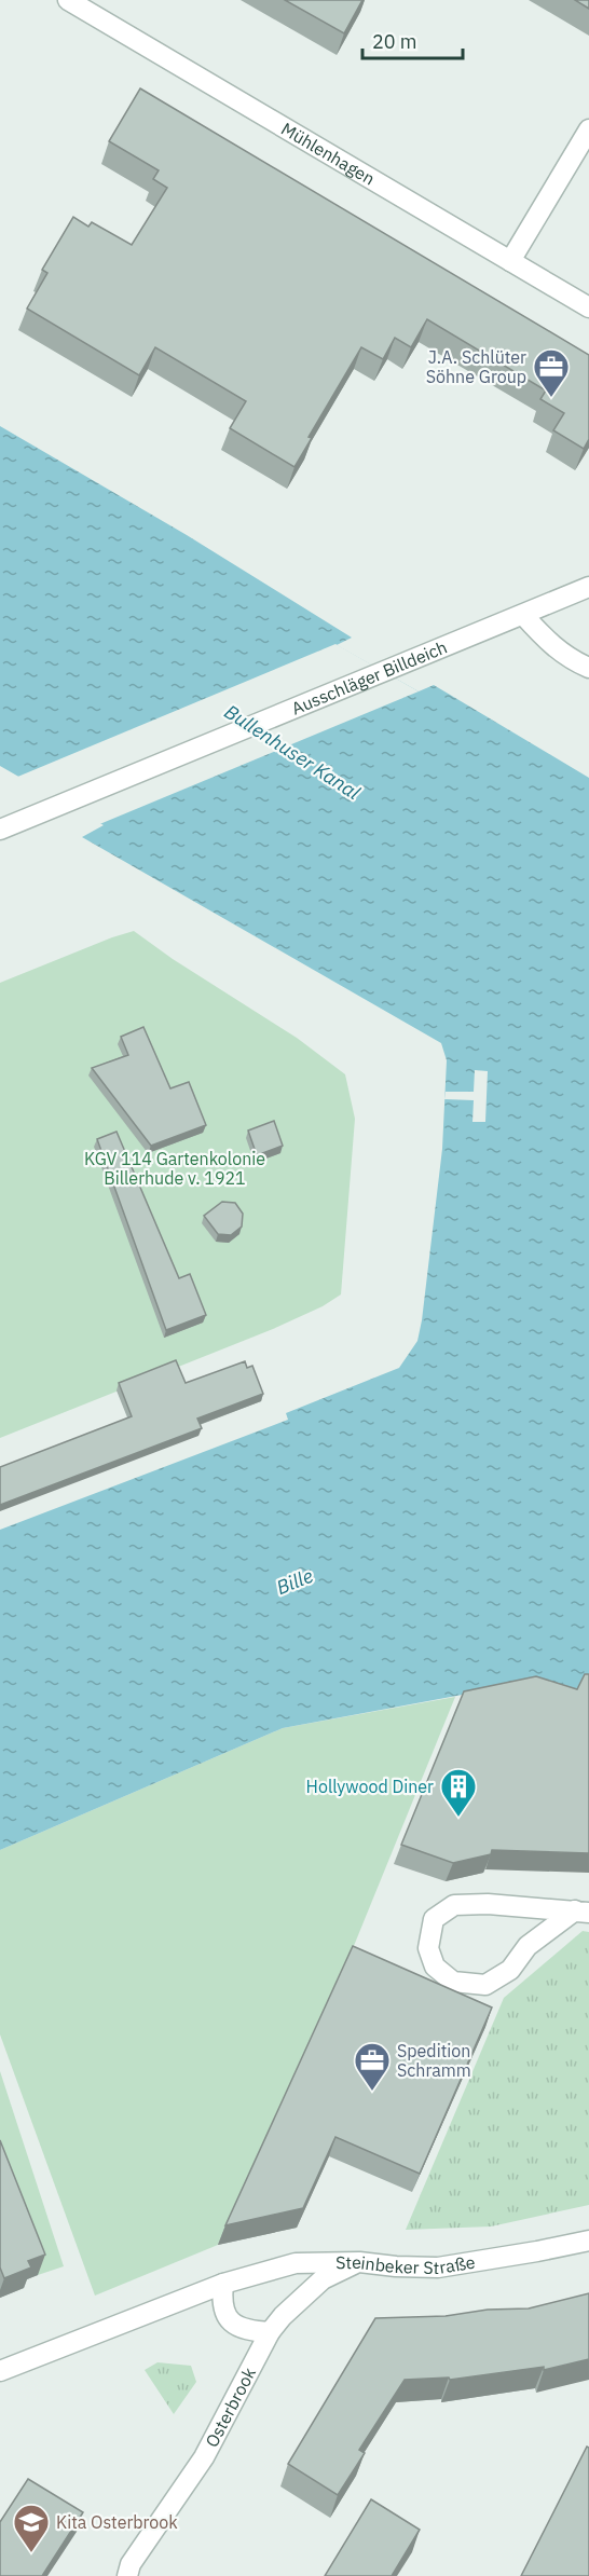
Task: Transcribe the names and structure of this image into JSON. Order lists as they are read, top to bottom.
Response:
{
  "streets": {
    "street": [
      "Mühlenhagen",
      "Ausschläger Billdeich",
      "Steinbeker Straße",
      "Osterbrook"
    ]
  },
  "crossings": [
    ["Steinbeker Straße", "Osterbrook"]
  ],
  "water": ["Bullenhuser Kanal", "Bille"],
  "parks": ["KGV 114 Gartenkolonie Billerhude v. 1921"],
  "places": {
    "office": ["J.A. Schlüter Söhne Group", "Spedition Schramm"],
    "building": ["Hollywood Diner"],
    "school or university": ["Kita Osterbrook"]
  },
  "scale_bar": "20 m"
}
